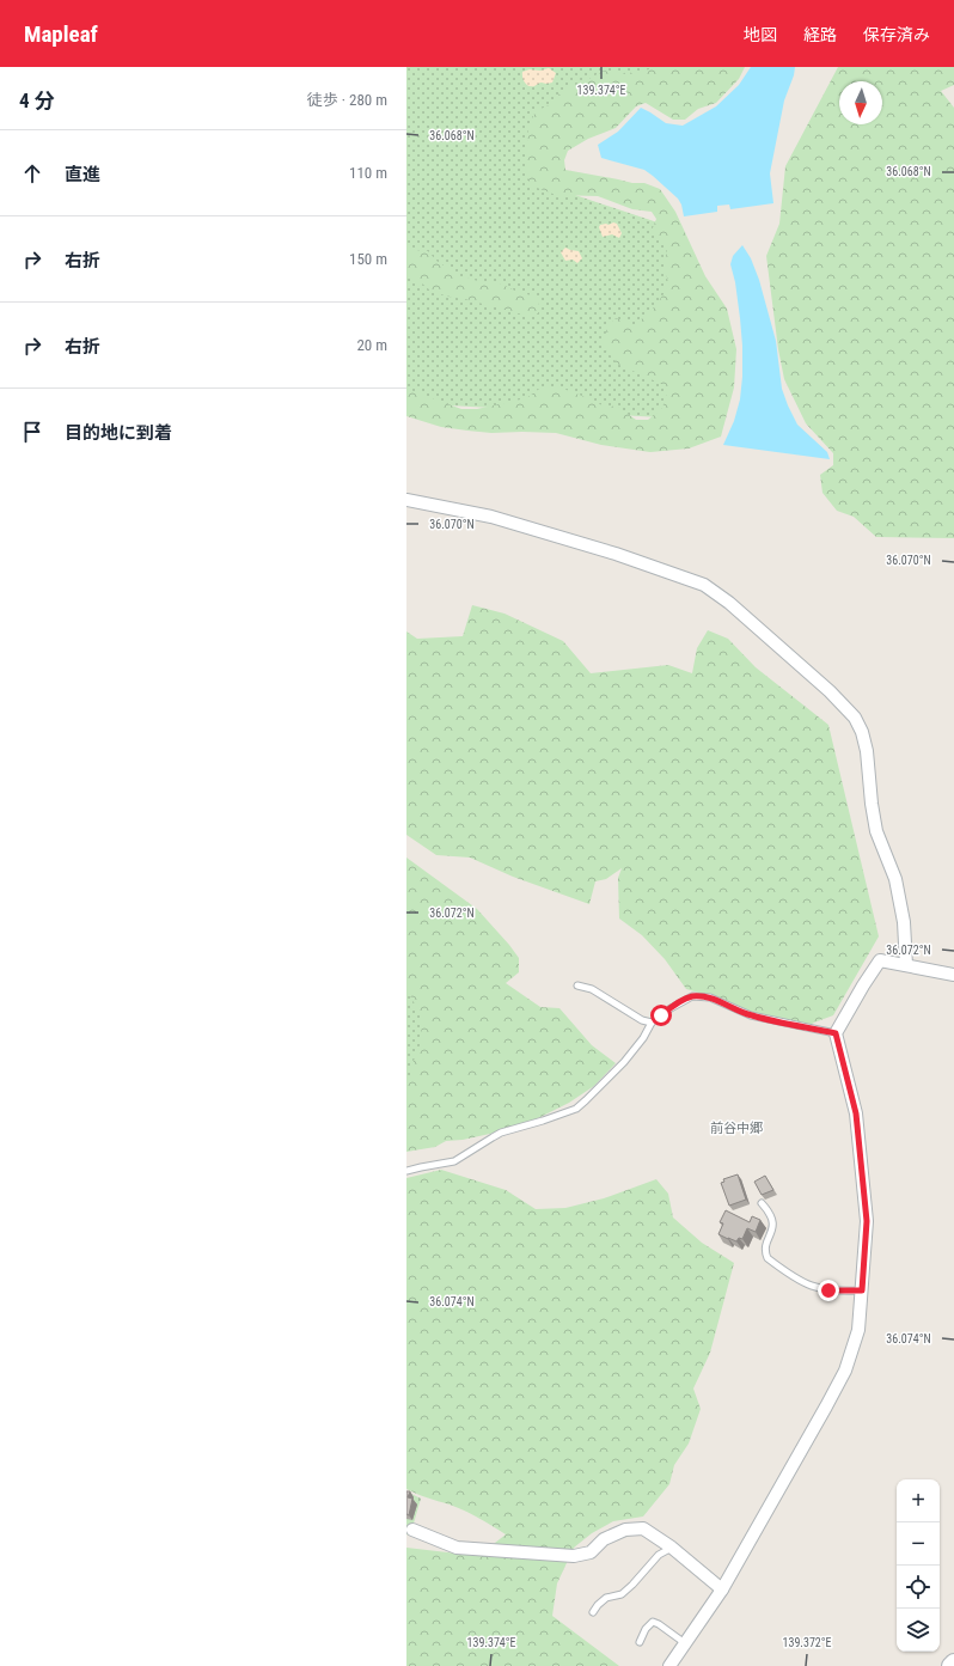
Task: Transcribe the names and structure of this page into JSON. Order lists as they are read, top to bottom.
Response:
{
  "districts": ["前谷中郷"],
  "north": "bottom",
  "page": {
    "header": "Mapleaf",
    "nav": ["地図", "経路", "保存済み"],
    "heading": ["4 分", "徒歩 · 280 m"],
    "list": [
      ["直進", "110 m"],
      ["右折", "150 m"],
      ["右折", "20 m"],
      "目的地に到着"
    ],
    "map_buttons": ["+", "−"]
  },
  "coordinates": [
    "139.374°E",
    "36.068°N",
    "36.070°N",
    "36.072°N",
    "36.074°N",
    "139.372°E"
  ]
}
